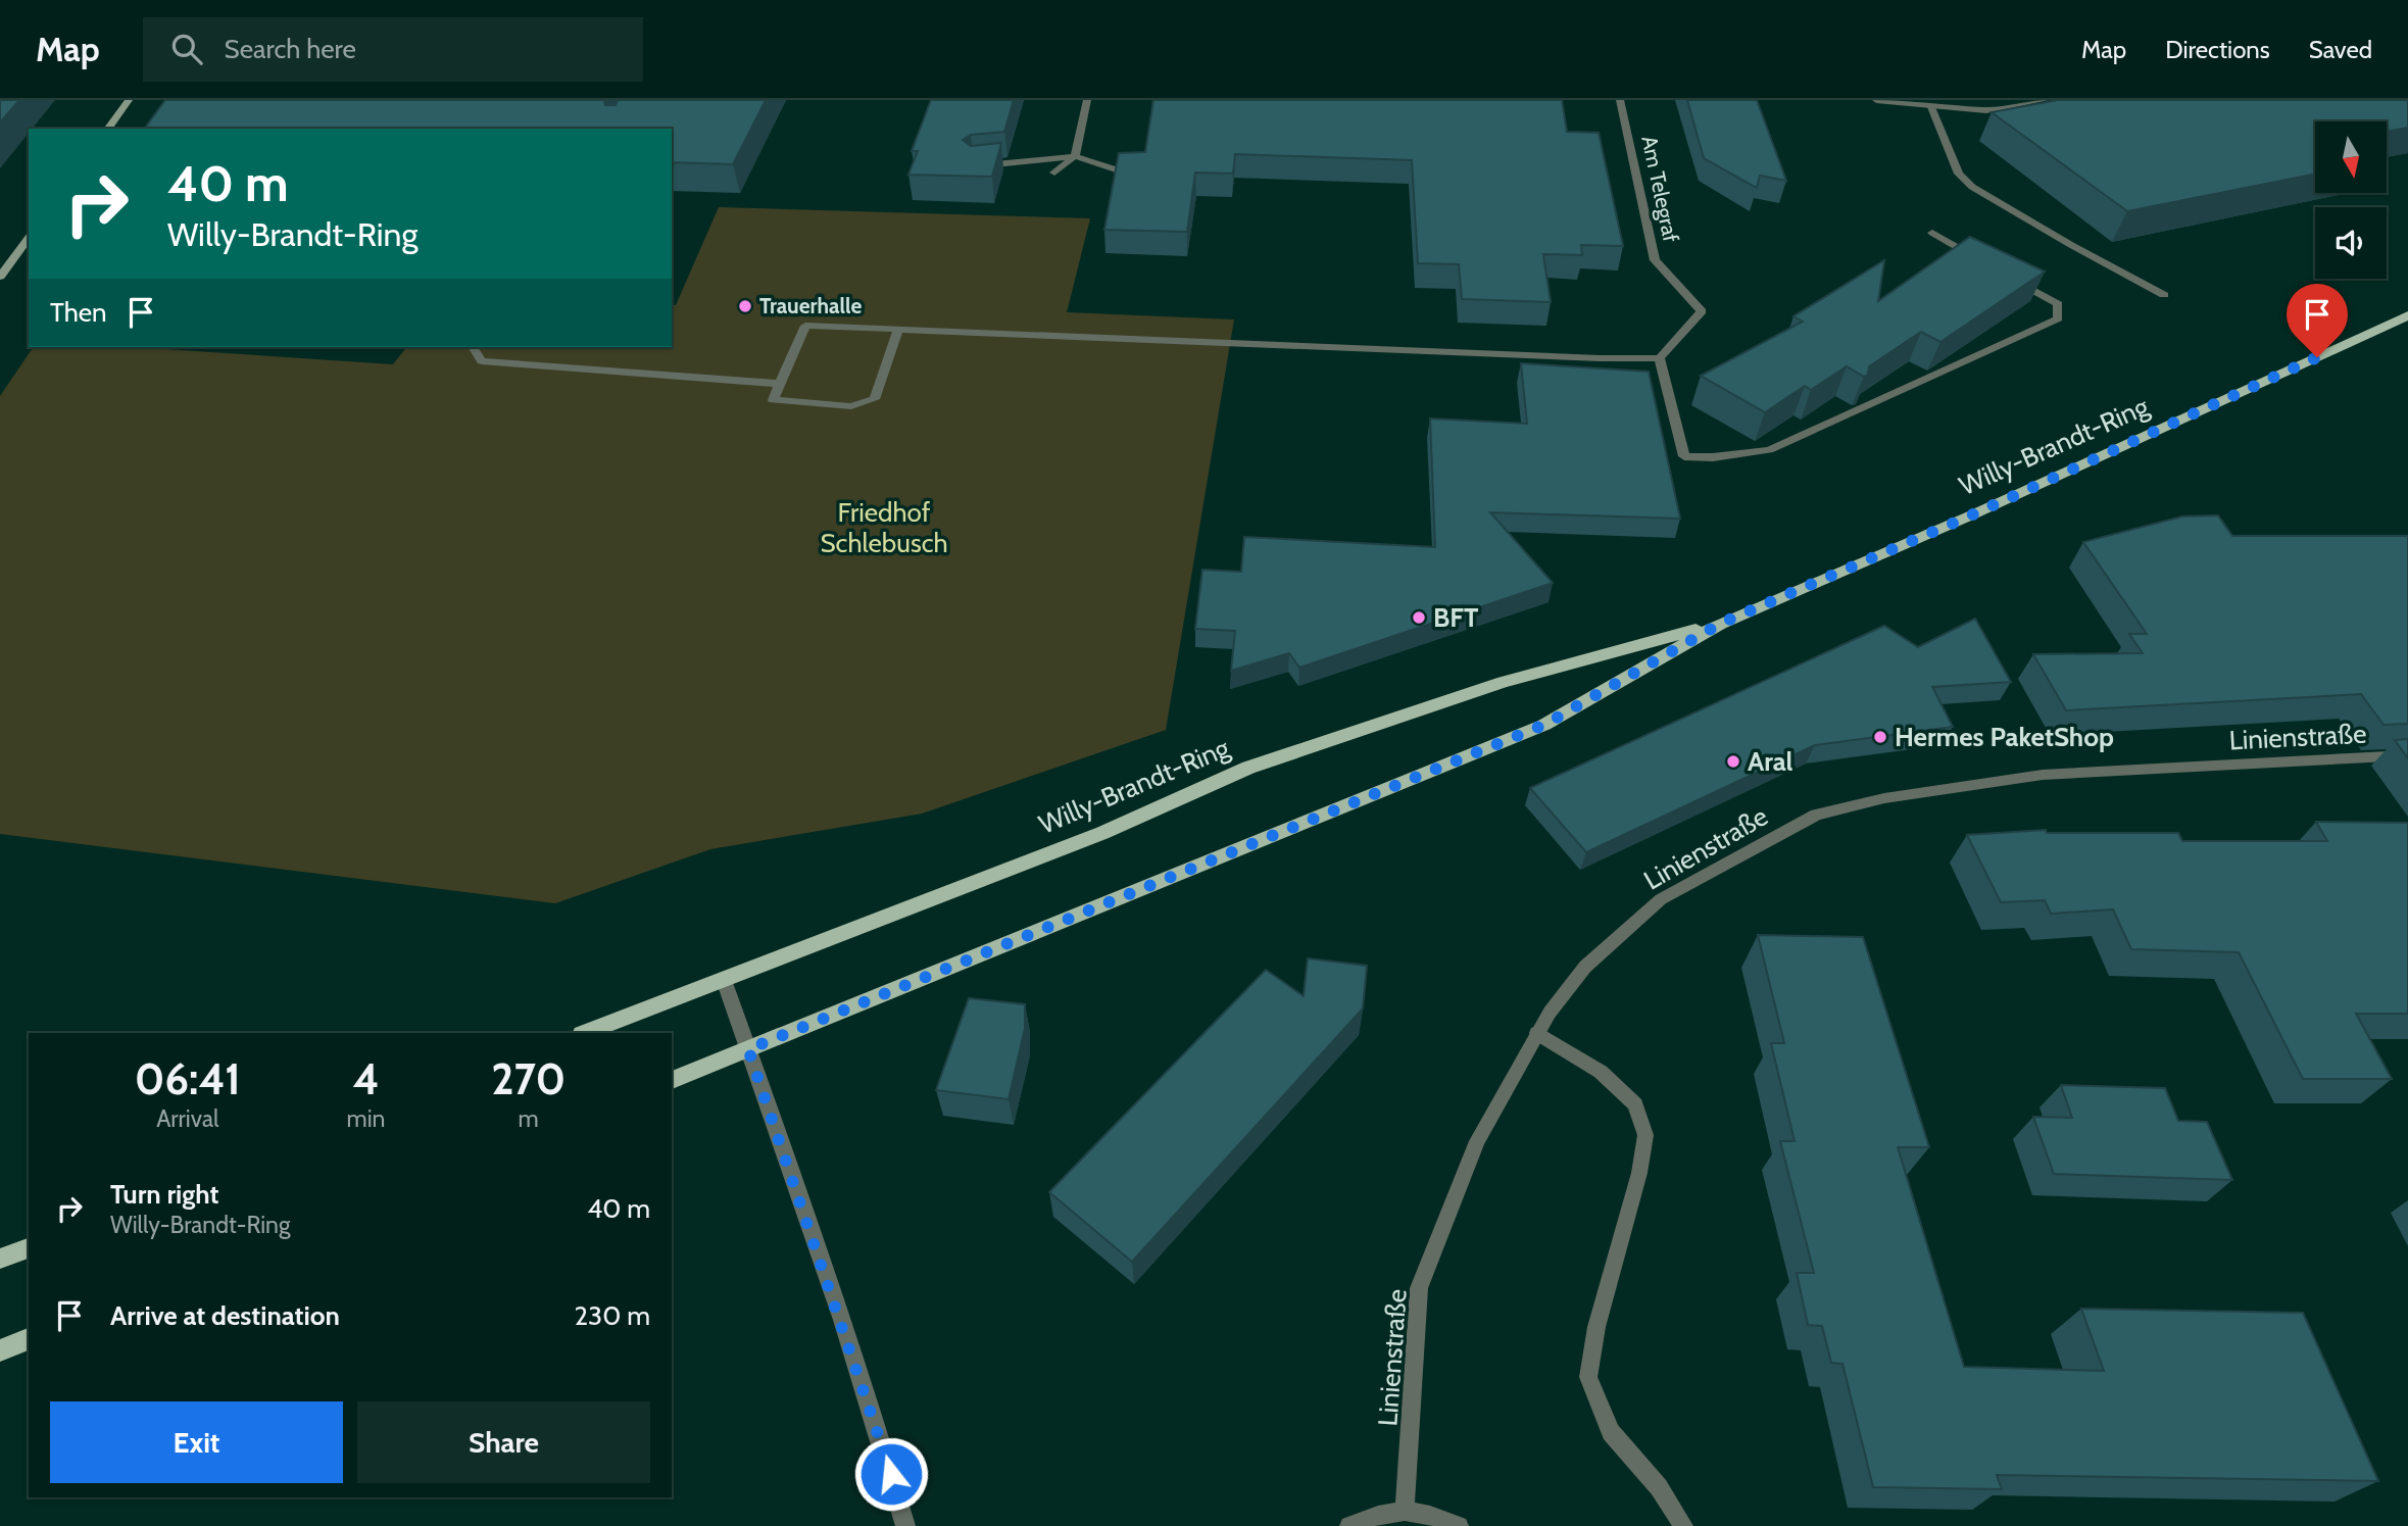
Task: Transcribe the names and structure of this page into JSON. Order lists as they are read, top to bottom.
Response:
{
  "streets": {
    "main road": ["Willy-Brandt-Ring"],
    "street": ["Am Telegraf", "Linienstraße"]
  },
  "parks": ["Friedhof Schlebusch"],
  "places": [
    "Trauerhalle",
    "BFT",
    "Hermes PaketShop",
    "Aral"
  ],
  "north": "bottom",
  "page": {
    "header": "Map",
    "search": "Search here",
    "nav": ["Map", "Directions", "Saved"],
    "turn": ["40 m", "Willy-Brandt-Ring"],
    "then": "Then",
    "eta": [
      "06:41",
      "Arrival",
      "4",
      "min",
      "270",
      "m"
    ],
    "list": [
      {
        "name": "Turn right",
        "note": "Willy-Brandt-Ring",
        "value": "40 m"
      },
      {
        "name": "Arrive at destination",
        "value": "230 m"
      }
    ],
    "buttons": ["Exit", "Share"]
  }
}
